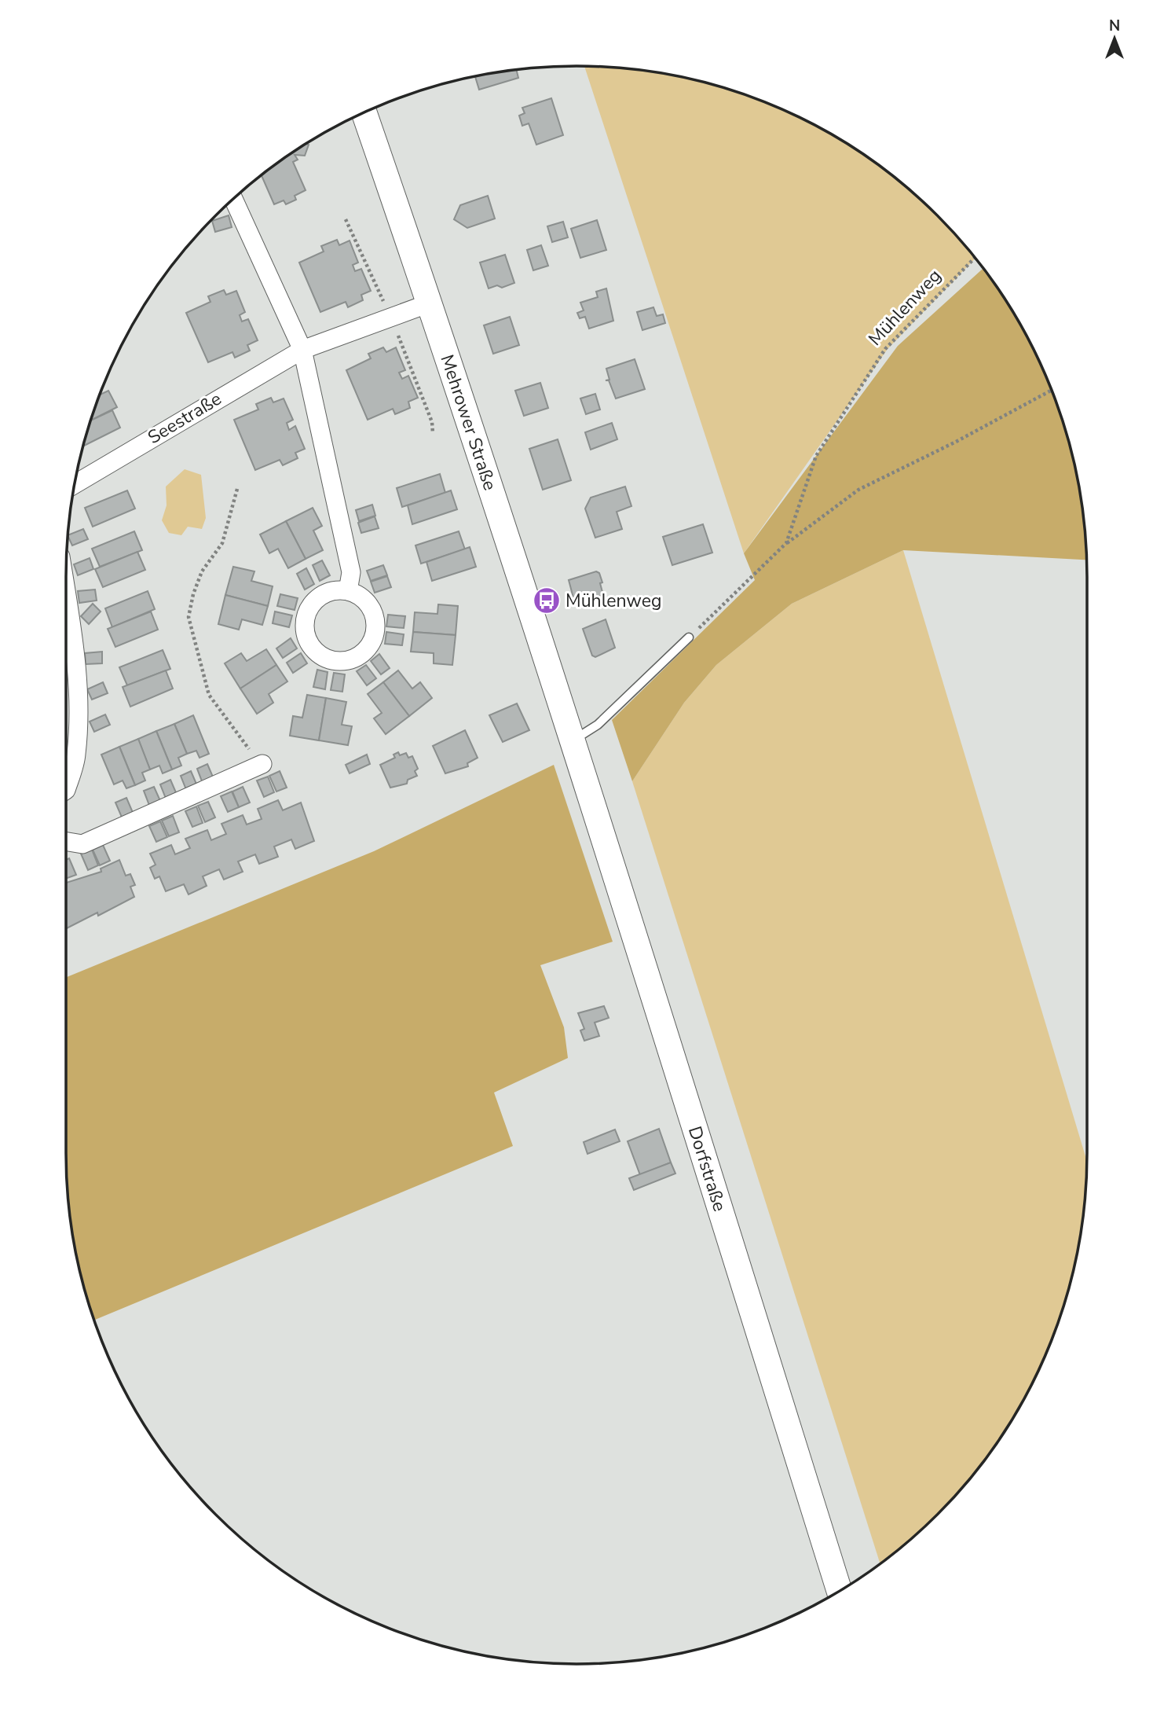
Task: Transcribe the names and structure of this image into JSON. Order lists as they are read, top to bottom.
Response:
{
  "streets": {
    "main road": ["Mehrower Straße", "Dorfstraße"],
    "street": ["Seestraße"],
    "path": ["Mühlenweg"]
  },
  "crossings": [
    ["Seestraße", "Mehrower Straße"],
    ["Mehrower Straße", "Dorfstraße"]
  ],
  "places": {
    "bus stop": ["Mühlenweg"]
  },
  "north": "top"
}
